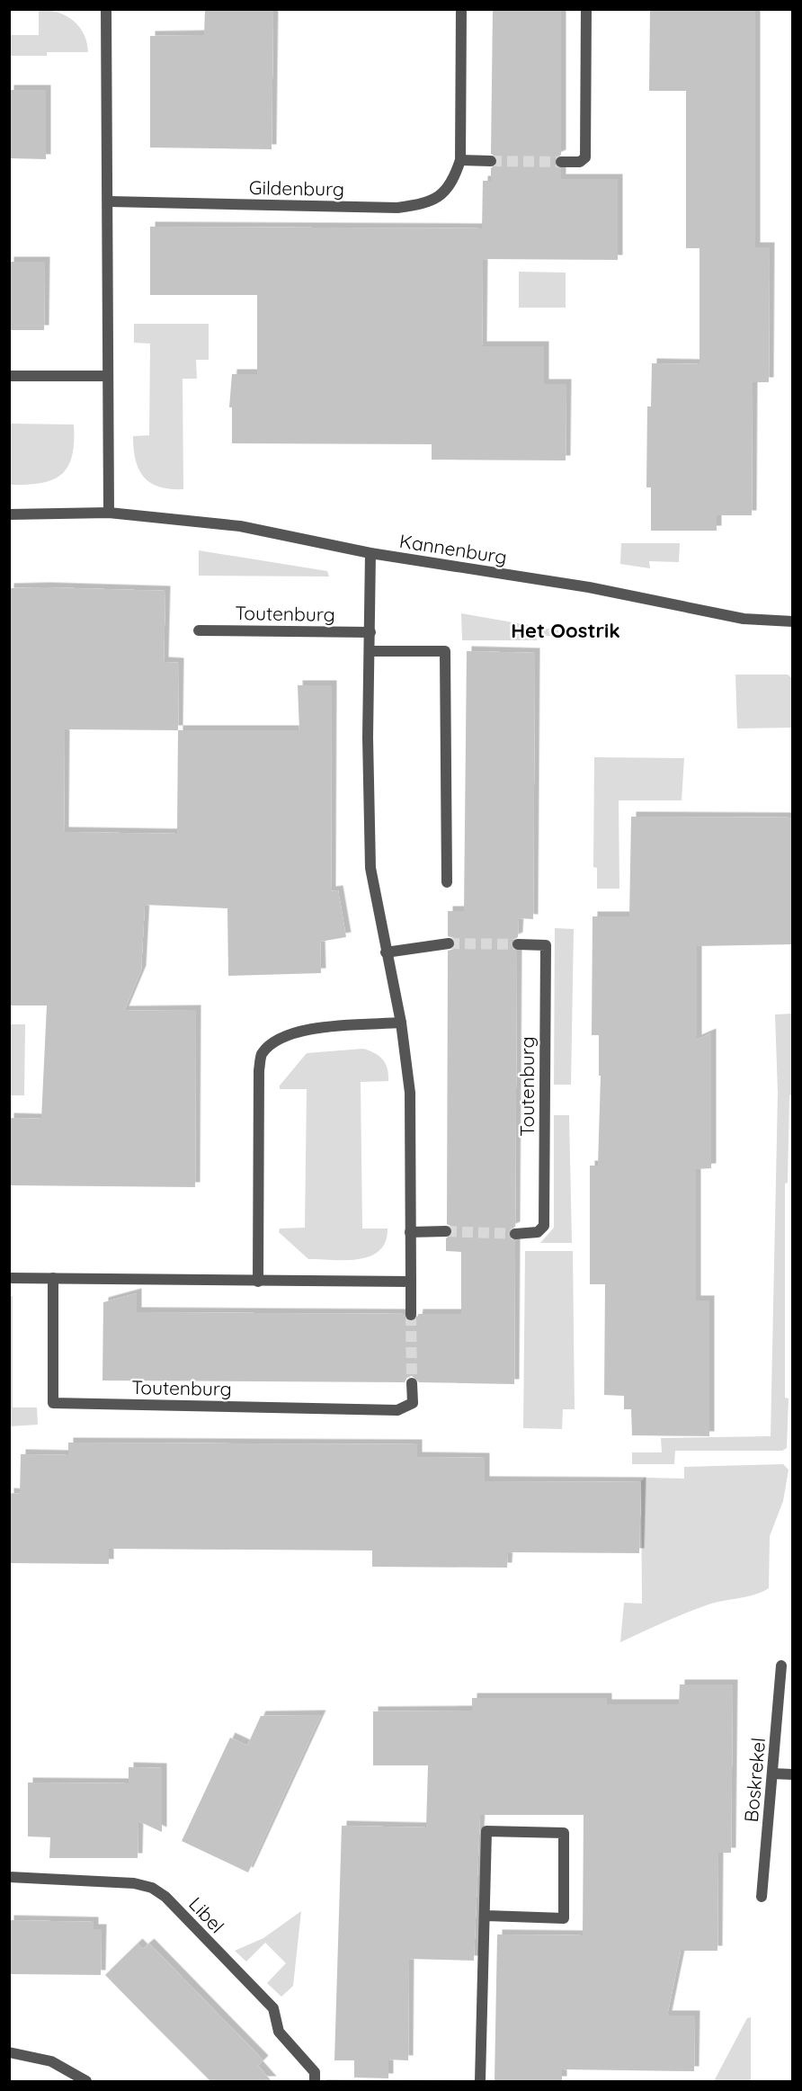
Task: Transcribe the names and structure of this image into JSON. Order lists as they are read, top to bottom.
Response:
{
  "streets": {
    "street": [
      "Gildenburg",
      "Kannenburg",
      "Toutenburg",
      "Boskrekel",
      "Libel"
    ]
  },
  "districts": ["Het Oostrik"]
}
